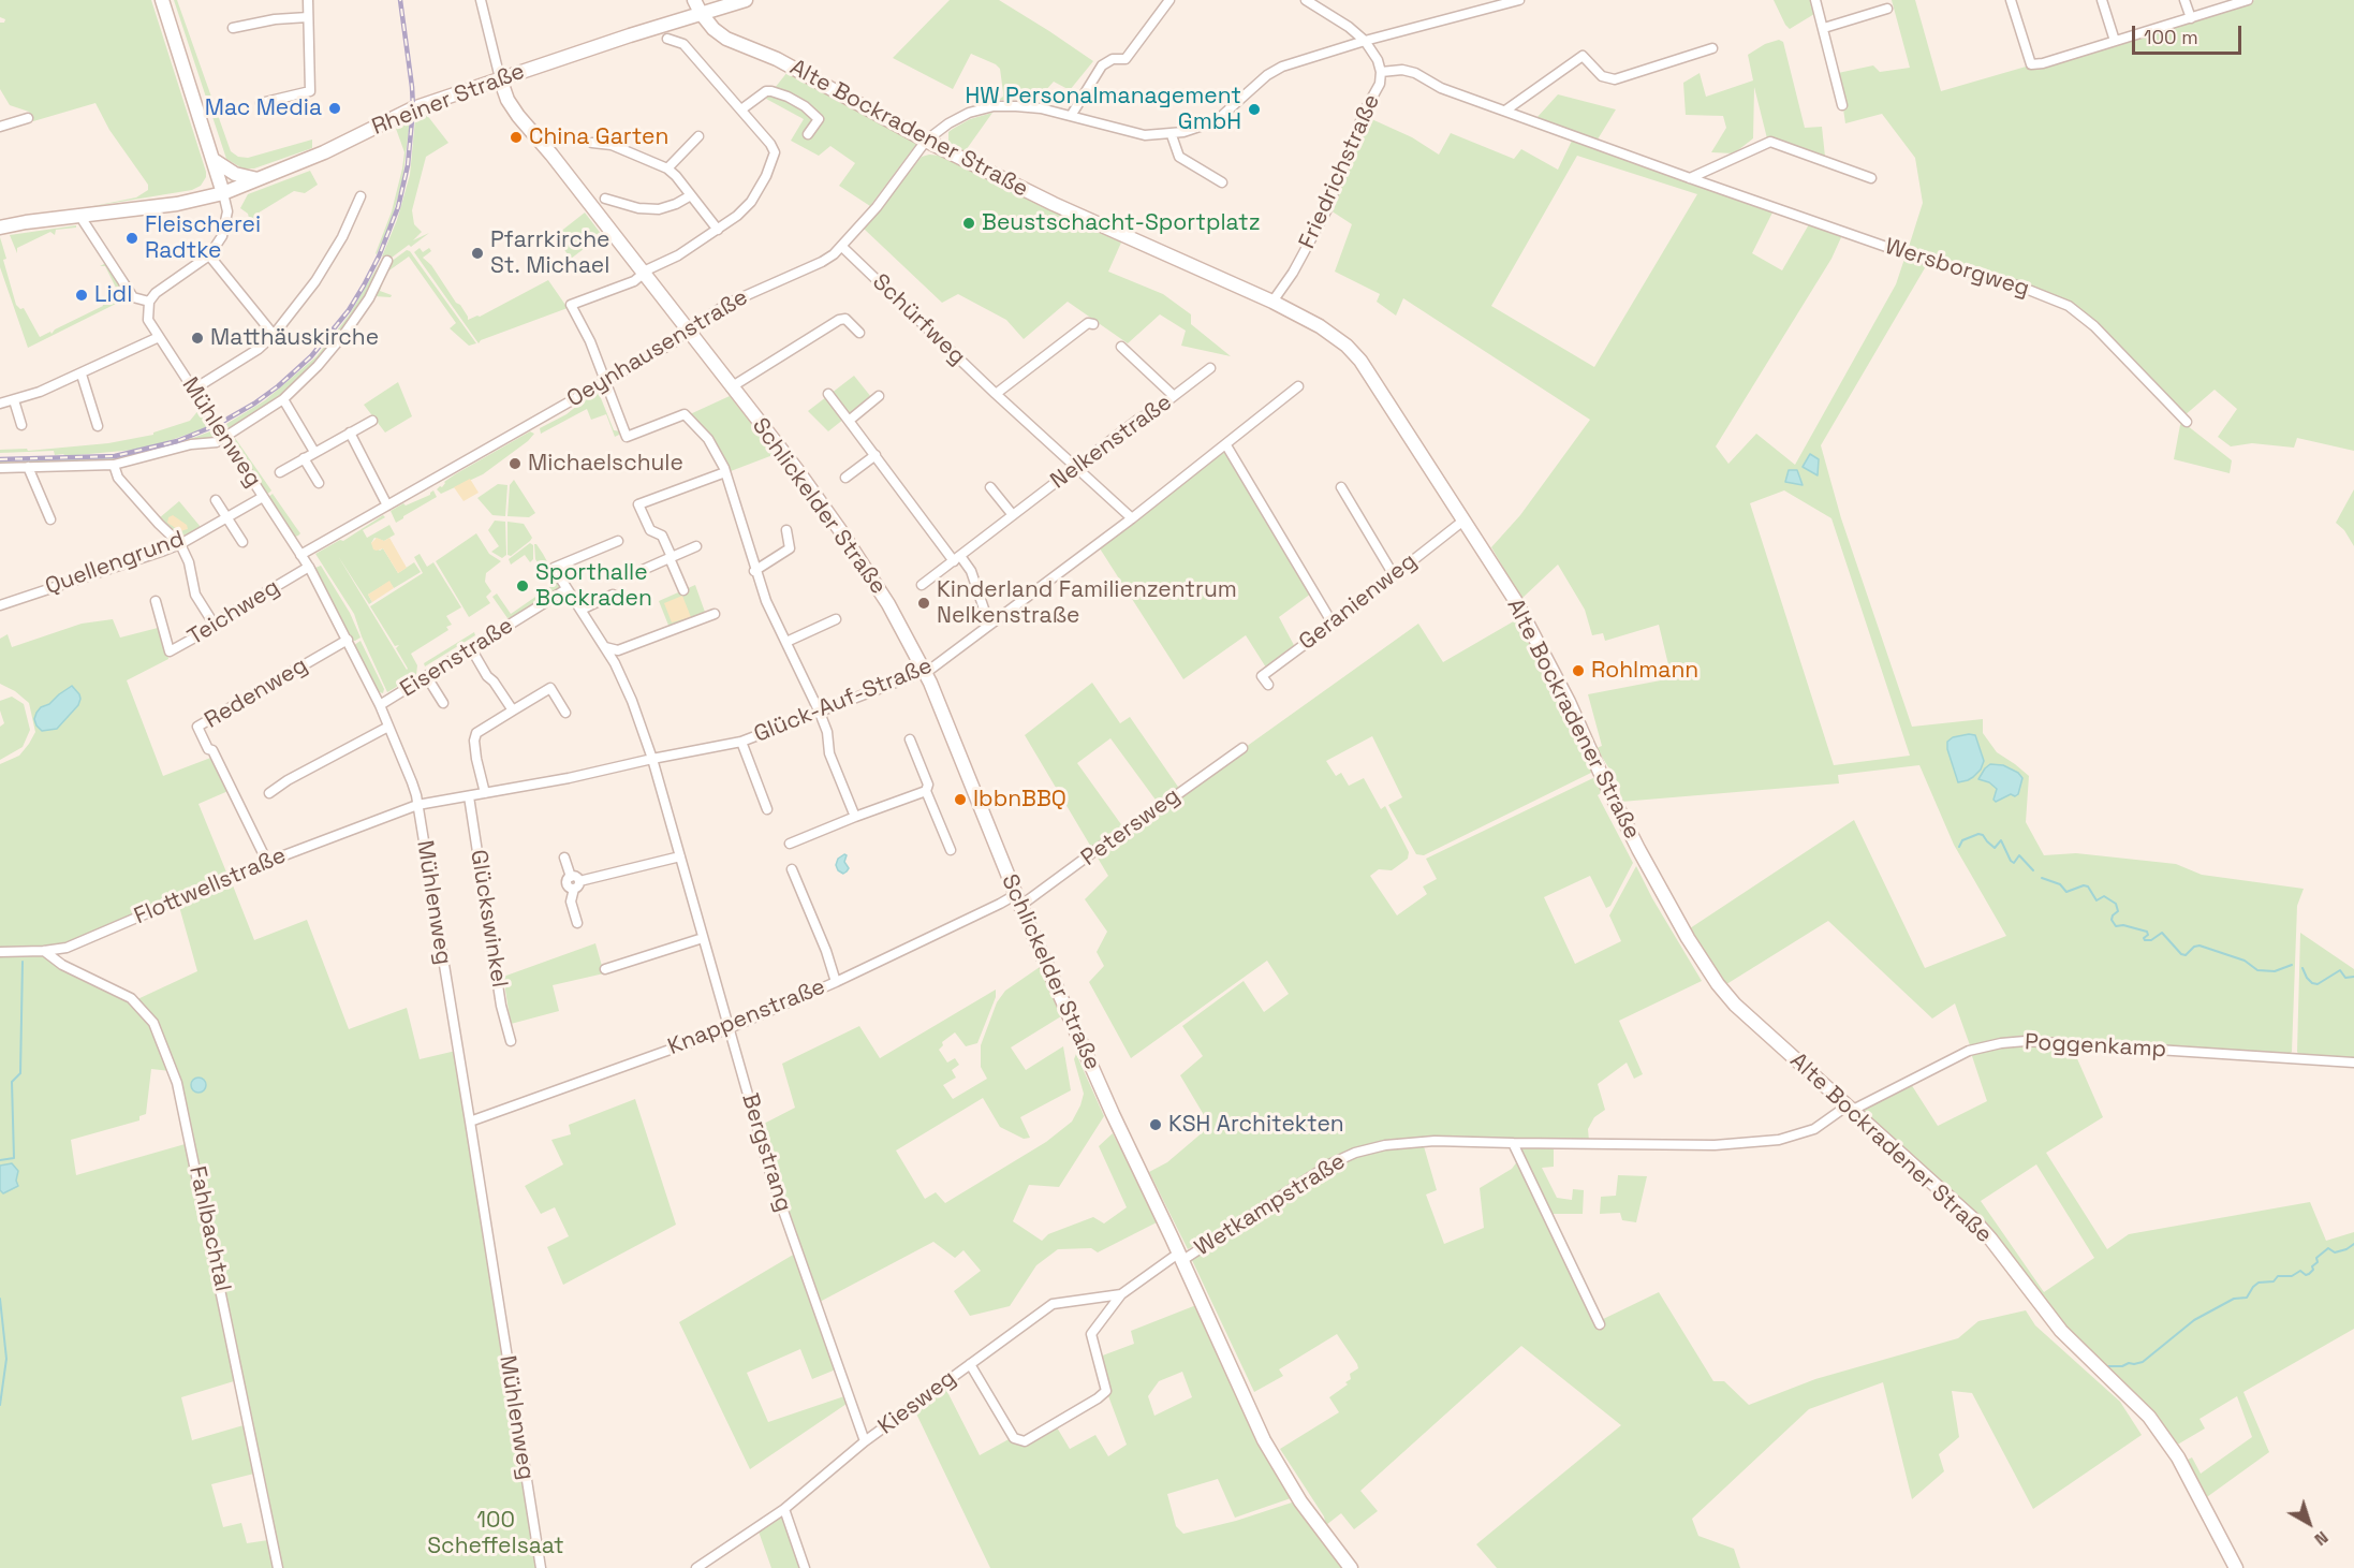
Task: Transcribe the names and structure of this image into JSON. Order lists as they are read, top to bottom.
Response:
{
  "streets": {
    "main road": ["Rheiner Straße", "Alte Bockradener Straße", "Schlickelder Straße"],
    "street": [
      "Friedrichstraße",
      "Wersborgweg",
      "Schürfweg",
      "Oeynhausenstraße",
      "Mühlenweg",
      "Nelkenstraße",
      "Quellengrund",
      "Geranienweg",
      "Teichweg",
      "Eisenstraße",
      "Redenweg",
      "Glück-Auf-Straße",
      "Petersweg",
      "Flottwellstraße",
      "Glückswinkel",
      "Knappenstraße",
      "Poggenkamp",
      "Bergstrang",
      "Wetkampstraße",
      "Fahlbachtal",
      "Kiesweg"
    ]
  },
  "crossings": [
    ["Rheiner Straße", "Alte Bockradener Straße"],
    ["Rheiner Straße", "Schlickelder Straße"],
    ["Alte Bockradener Straße", "Friedrichstraße"],
    ["Alte Bockradener Straße", "Oeynhausenstraße"],
    ["Alte Bockradener Straße", "Geranienweg"],
    ["Alte Bockradener Straße", "Poggenkamp"],
    ["Alte Bockradener Straße", "Wetkampstraße"],
    ["Friedrichstraße", "Wersborgweg"],
    ["Schürfweg", "Oeynhausenstraße"],
    ["Schürfweg", "Nelkenstraße"],
    ["Schürfweg", "Glück-Auf-Straße"],
    ["Oeynhausenstraße", "Mühlenweg"],
    ["Oeynhausenstraße", "Schlickelder Straße"],
    ["Mühlenweg", "Quellengrund"],
    ["Mühlenweg", "Teichweg"],
    ["Mühlenweg", "Eisenstraße"],
    ["Mühlenweg", "Redenweg"],
    ["Mühlenweg", "Glück-Auf-Straße"],
    ["Mühlenweg", "Flottwellstraße"],
    ["Mühlenweg", "Knappenstraße"],
    ["Schlickelder Straße", "Glück-Auf-Straße"],
    ["Schlickelder Straße", "Petersweg"],
    ["Schlickelder Straße", "Knappenstraße"],
    ["Schlickelder Straße", "Wetkampstraße"],
    ["Schlickelder Straße", "Kiesweg"],
    ["Redenweg", "Flottwellstraße"],
    ["Glück-Auf-Straße", "Flottwellstraße"],
    ["Glück-Auf-Straße", "Glückswinkel"],
    ["Glück-Auf-Straße", "Bergstrang"],
    ["Petersweg", "Knappenstraße"],
    ["Flottwellstraße", "Fahlbachtal"],
    ["Knappenstraße", "Bergstrang"],
    ["Poggenkamp", "Wetkampstraße"],
    ["Bergstrang", "Kiesweg"],
    ["Wetkampstraße", "Kiesweg"]
  ],
  "parks": ["100 Scheffelsaat"],
  "places": [
    "Mac Media",
    "HW Personalmanagement GmbH",
    "China Garten",
    "Beustschacht-Sportplatz",
    "Fleischerei Radtke",
    "Pfarrkirche St. Michael",
    "Lidl",
    "Matthäuskirche",
    "Michaelschule",
    "Sporthalle Bockraden",
    "Kinderland Familienzentrum Nelkenstraße",
    "Rohlmann",
    "IbbnBBQ",
    "KSH Architekten"
  ],
  "scale_bar": "100 m",
  "north": "bottom right"
}
